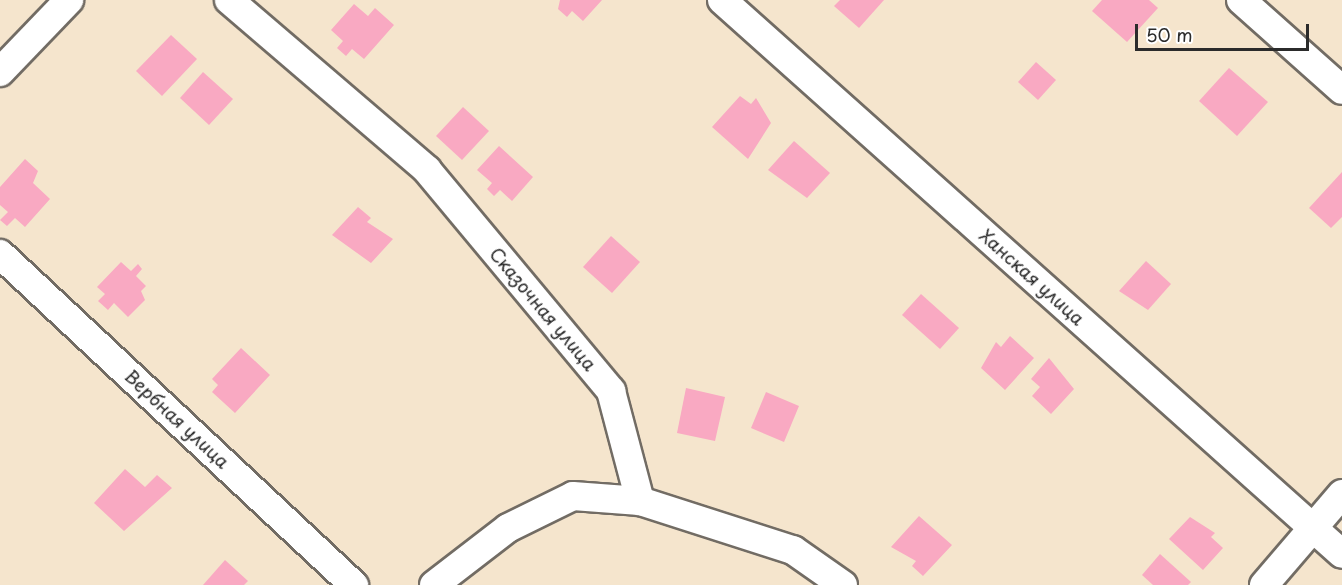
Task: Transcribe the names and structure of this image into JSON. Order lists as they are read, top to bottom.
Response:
{
  "streets": {
    "street": ["Ханская улица", "Сказочная улица", "Вербная улица"]
  },
  "scale_bar": "50 m"
}
